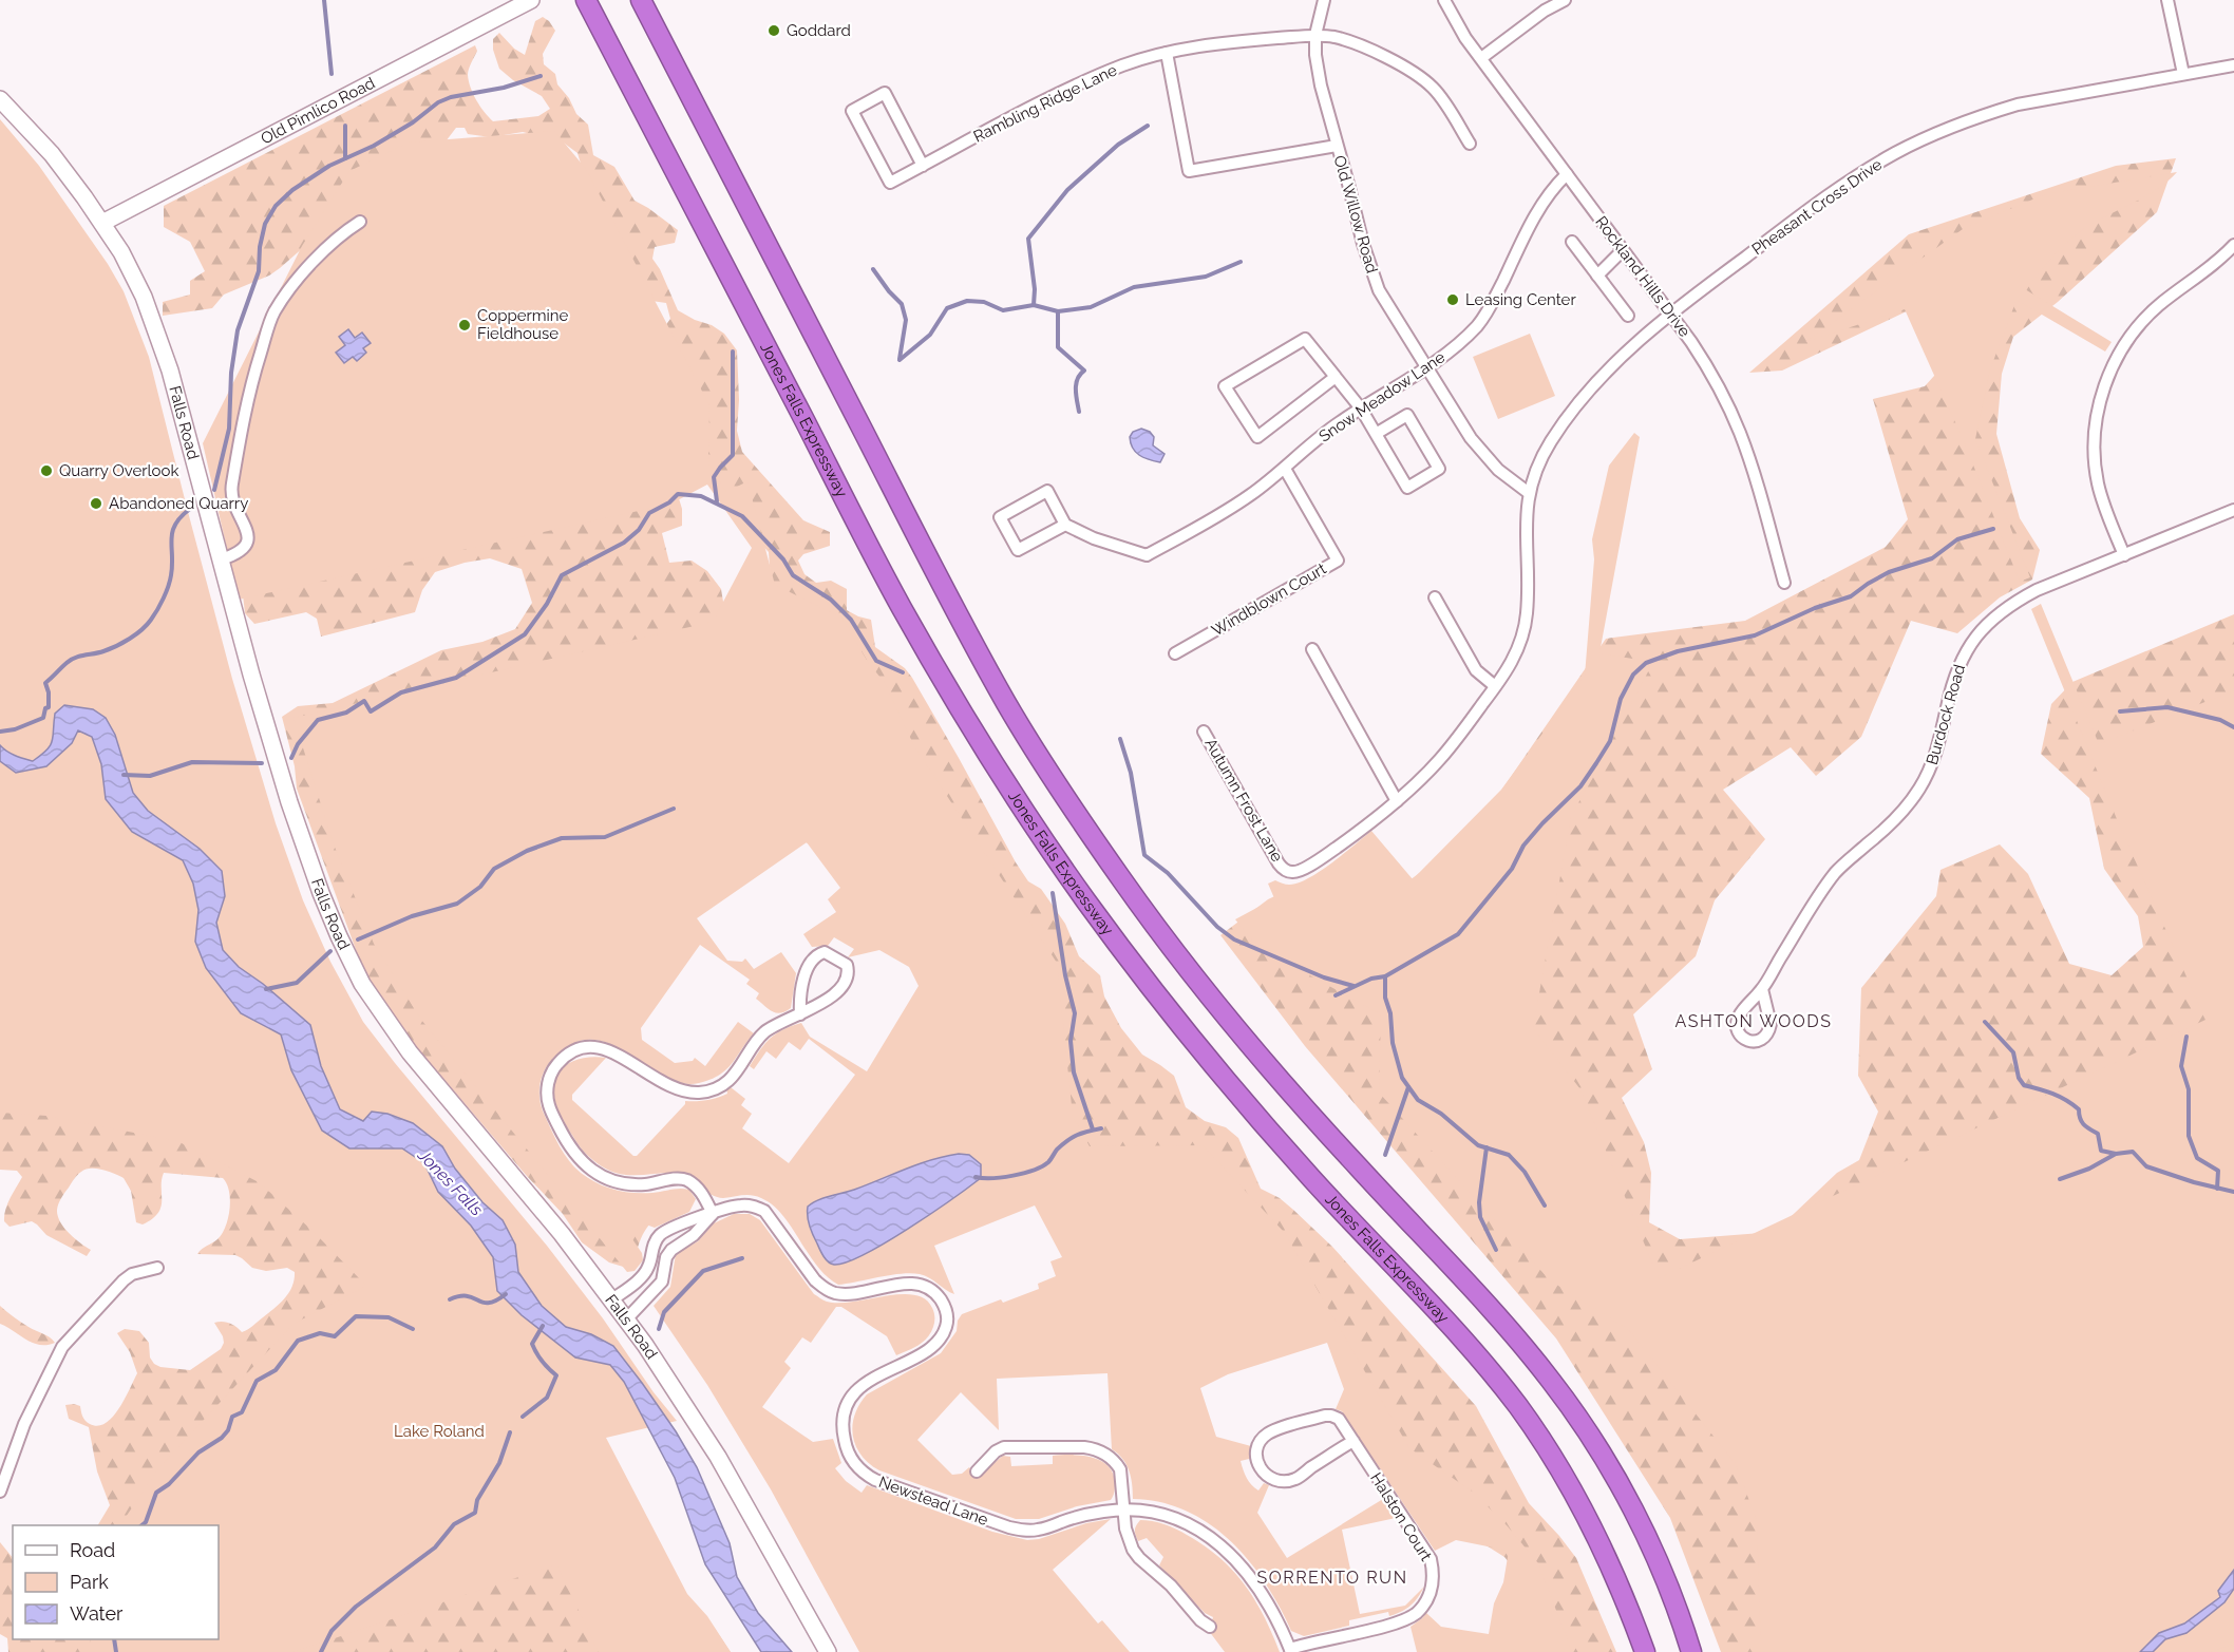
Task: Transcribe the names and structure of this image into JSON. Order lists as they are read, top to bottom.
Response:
{
  "streets": {
    "highway": ["Jones Falls Expressway"],
    "main road": ["Old Pimlico Road", "Falls Road"],
    "street": [
      "Rambling Ridge Lane",
      "Pheasant Cross Drive",
      "Old Willow Road",
      "Rockland Hills Drive",
      "Snow Meadow Lane",
      "Windblown Court",
      "Burdock Road",
      "Autumn Frost Lane",
      "Newstead Lane",
      "Halston Court"
    ]
  },
  "crossings": [
    ["Rambling Ridge Lane", "Old Willow Road"],
    ["Old Pimlico Road", "Falls Road"],
    ["Pheasant Cross Drive", "Rockland Hills Drive"],
    ["Pheasant Cross Drive", "Autumn Frost Lane"],
    ["Old Willow Road", "Snow Meadow Lane"],
    ["Old Willow Road", "Autumn Frost Lane"],
    ["Rockland Hills Drive", "Snow Meadow Lane"],
    ["Rockland Hills Drive", "Autumn Frost Lane"],
    ["Snow Meadow Lane", "Windblown Court"],
    ["Falls Road", "Newstead Lane"],
    ["Newstead Lane", "Halston Court"]
  ],
  "districts": ["ASHTON WOODS", "SORRENTO RUN"],
  "water": ["Jones Falls"],
  "parks": ["Lake Roland"],
  "places": [
    "Goddard",
    "Leasing Center",
    "Coppermine Fieldhouse",
    "Quarry Overlook",
    "Abandoned Quarry"
  ],
  "legend": ["Road", "Park", "Water"]
}
